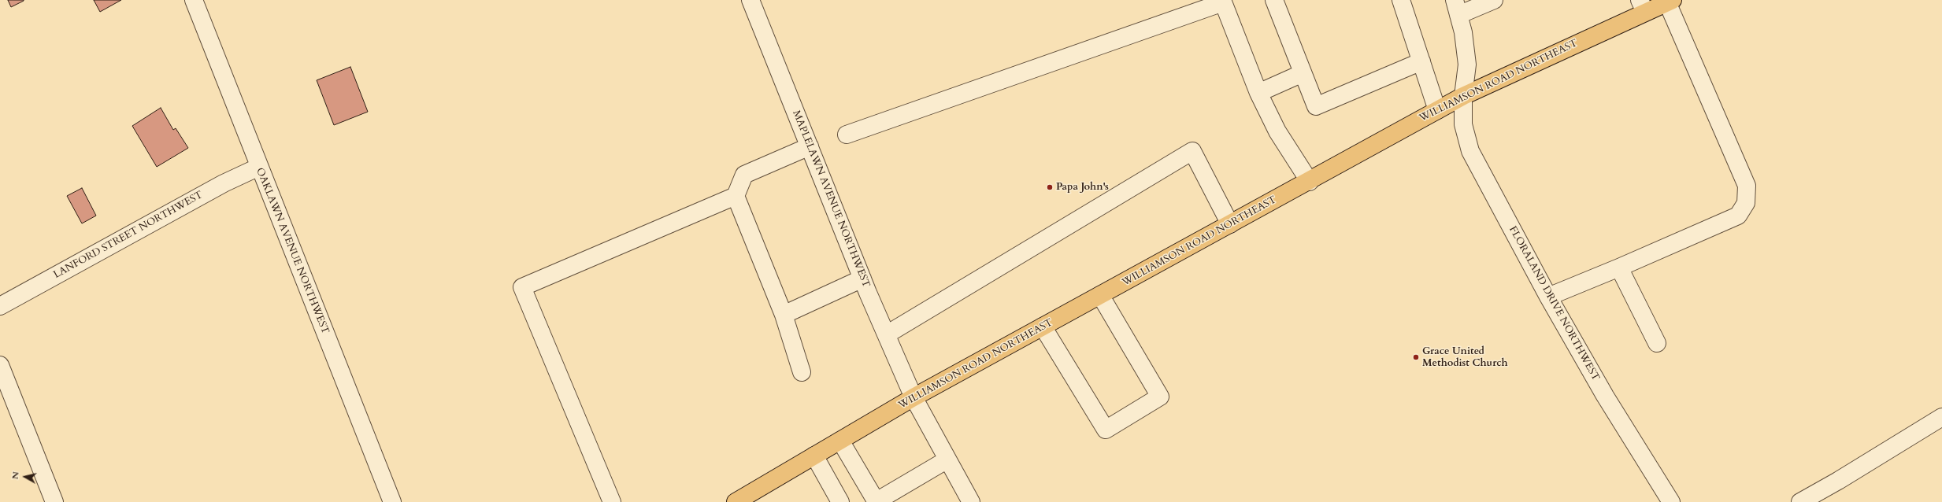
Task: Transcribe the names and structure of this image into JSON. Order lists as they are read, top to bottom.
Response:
{
  "streets": {
    "main road": ["WILLIAMSON ROAD NORTHEAST"],
    "street": [
      "MAPLELAWN AVENUE NORTHWEST",
      "LANFORD STREET NORTHWEST",
      "OAKLAWN AVENUE NORTHWEST",
      "FLORALAND DRIVE NORTHWEST"
    ]
  },
  "crossings": [
    ["WILLIAMSON ROAD NORTHEAST", "MAPLELAWN AVENUE NORTHWEST"],
    ["WILLIAMSON ROAD NORTHEAST", "FLORALAND DRIVE NORTHWEST"],
    ["LANFORD STREET NORTHWEST", "OAKLAWN AVENUE NORTHWEST"]
  ],
  "places": ["Papa John's", "Grace United Methodist Church"],
  "north": "left"
}
